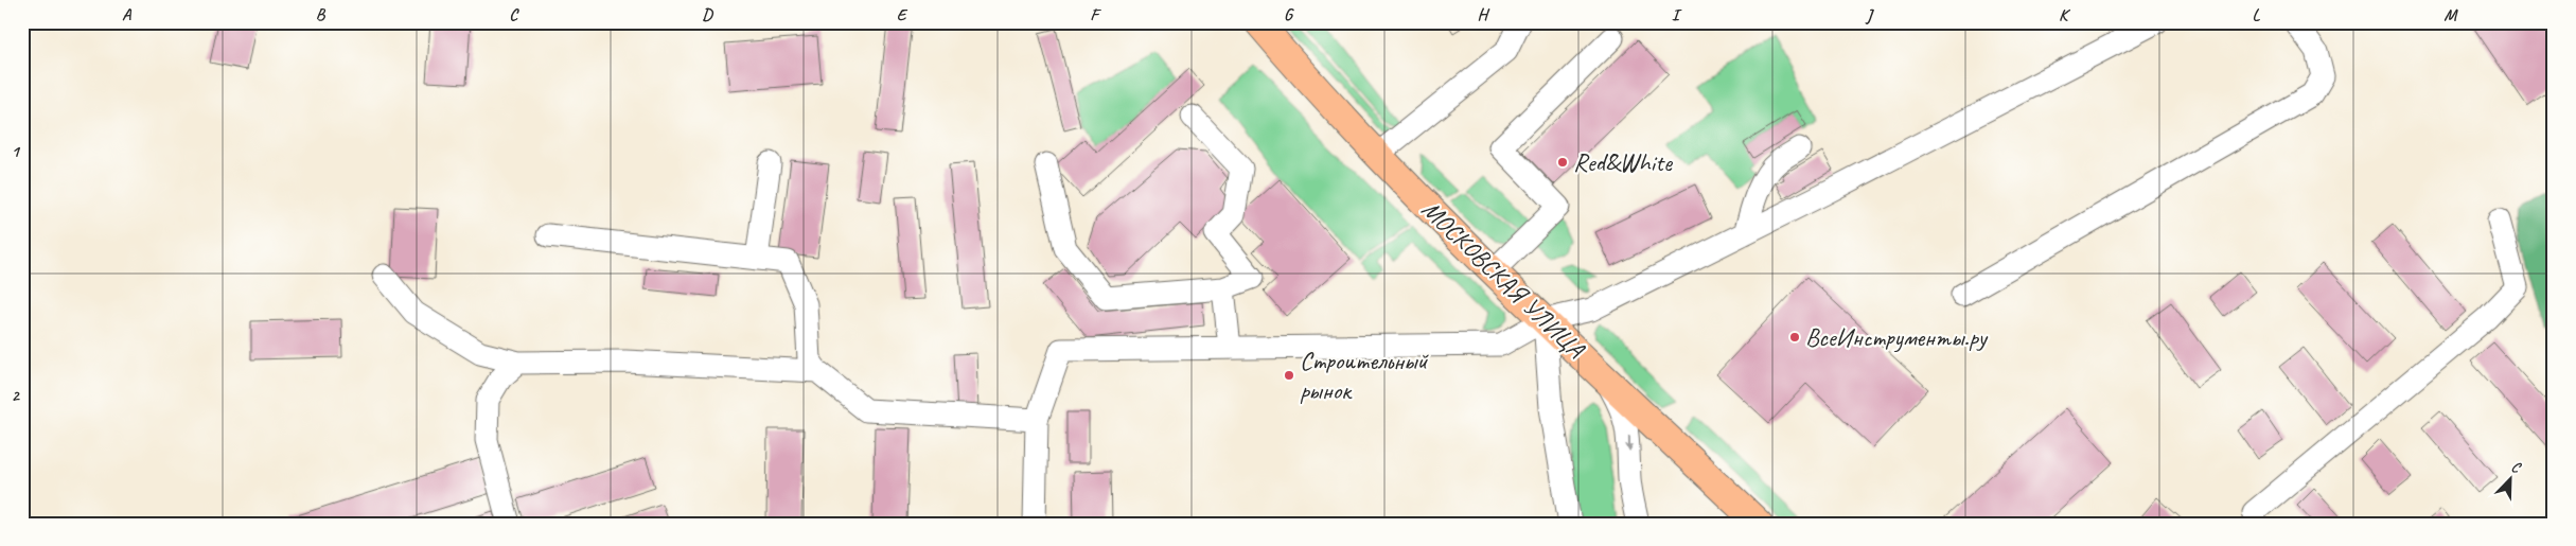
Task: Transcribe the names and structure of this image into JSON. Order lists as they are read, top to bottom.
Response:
{
  "streets": {
    "main road": ["МОСКОВСКАЯ УЛИЦА"]
  },
  "places": ["Red&White", "ВсеИнструменты.ру", "Строительный рынок"],
  "north": "top right",
  "grid": {
    "columns": [
      "A",
      "B",
      "C",
      "D",
      "E",
      "F",
      "G",
      "H",
      "I",
      "J",
      "K",
      "L",
      "M"
    ],
    "rows": ["1", "2"]
  }
}
